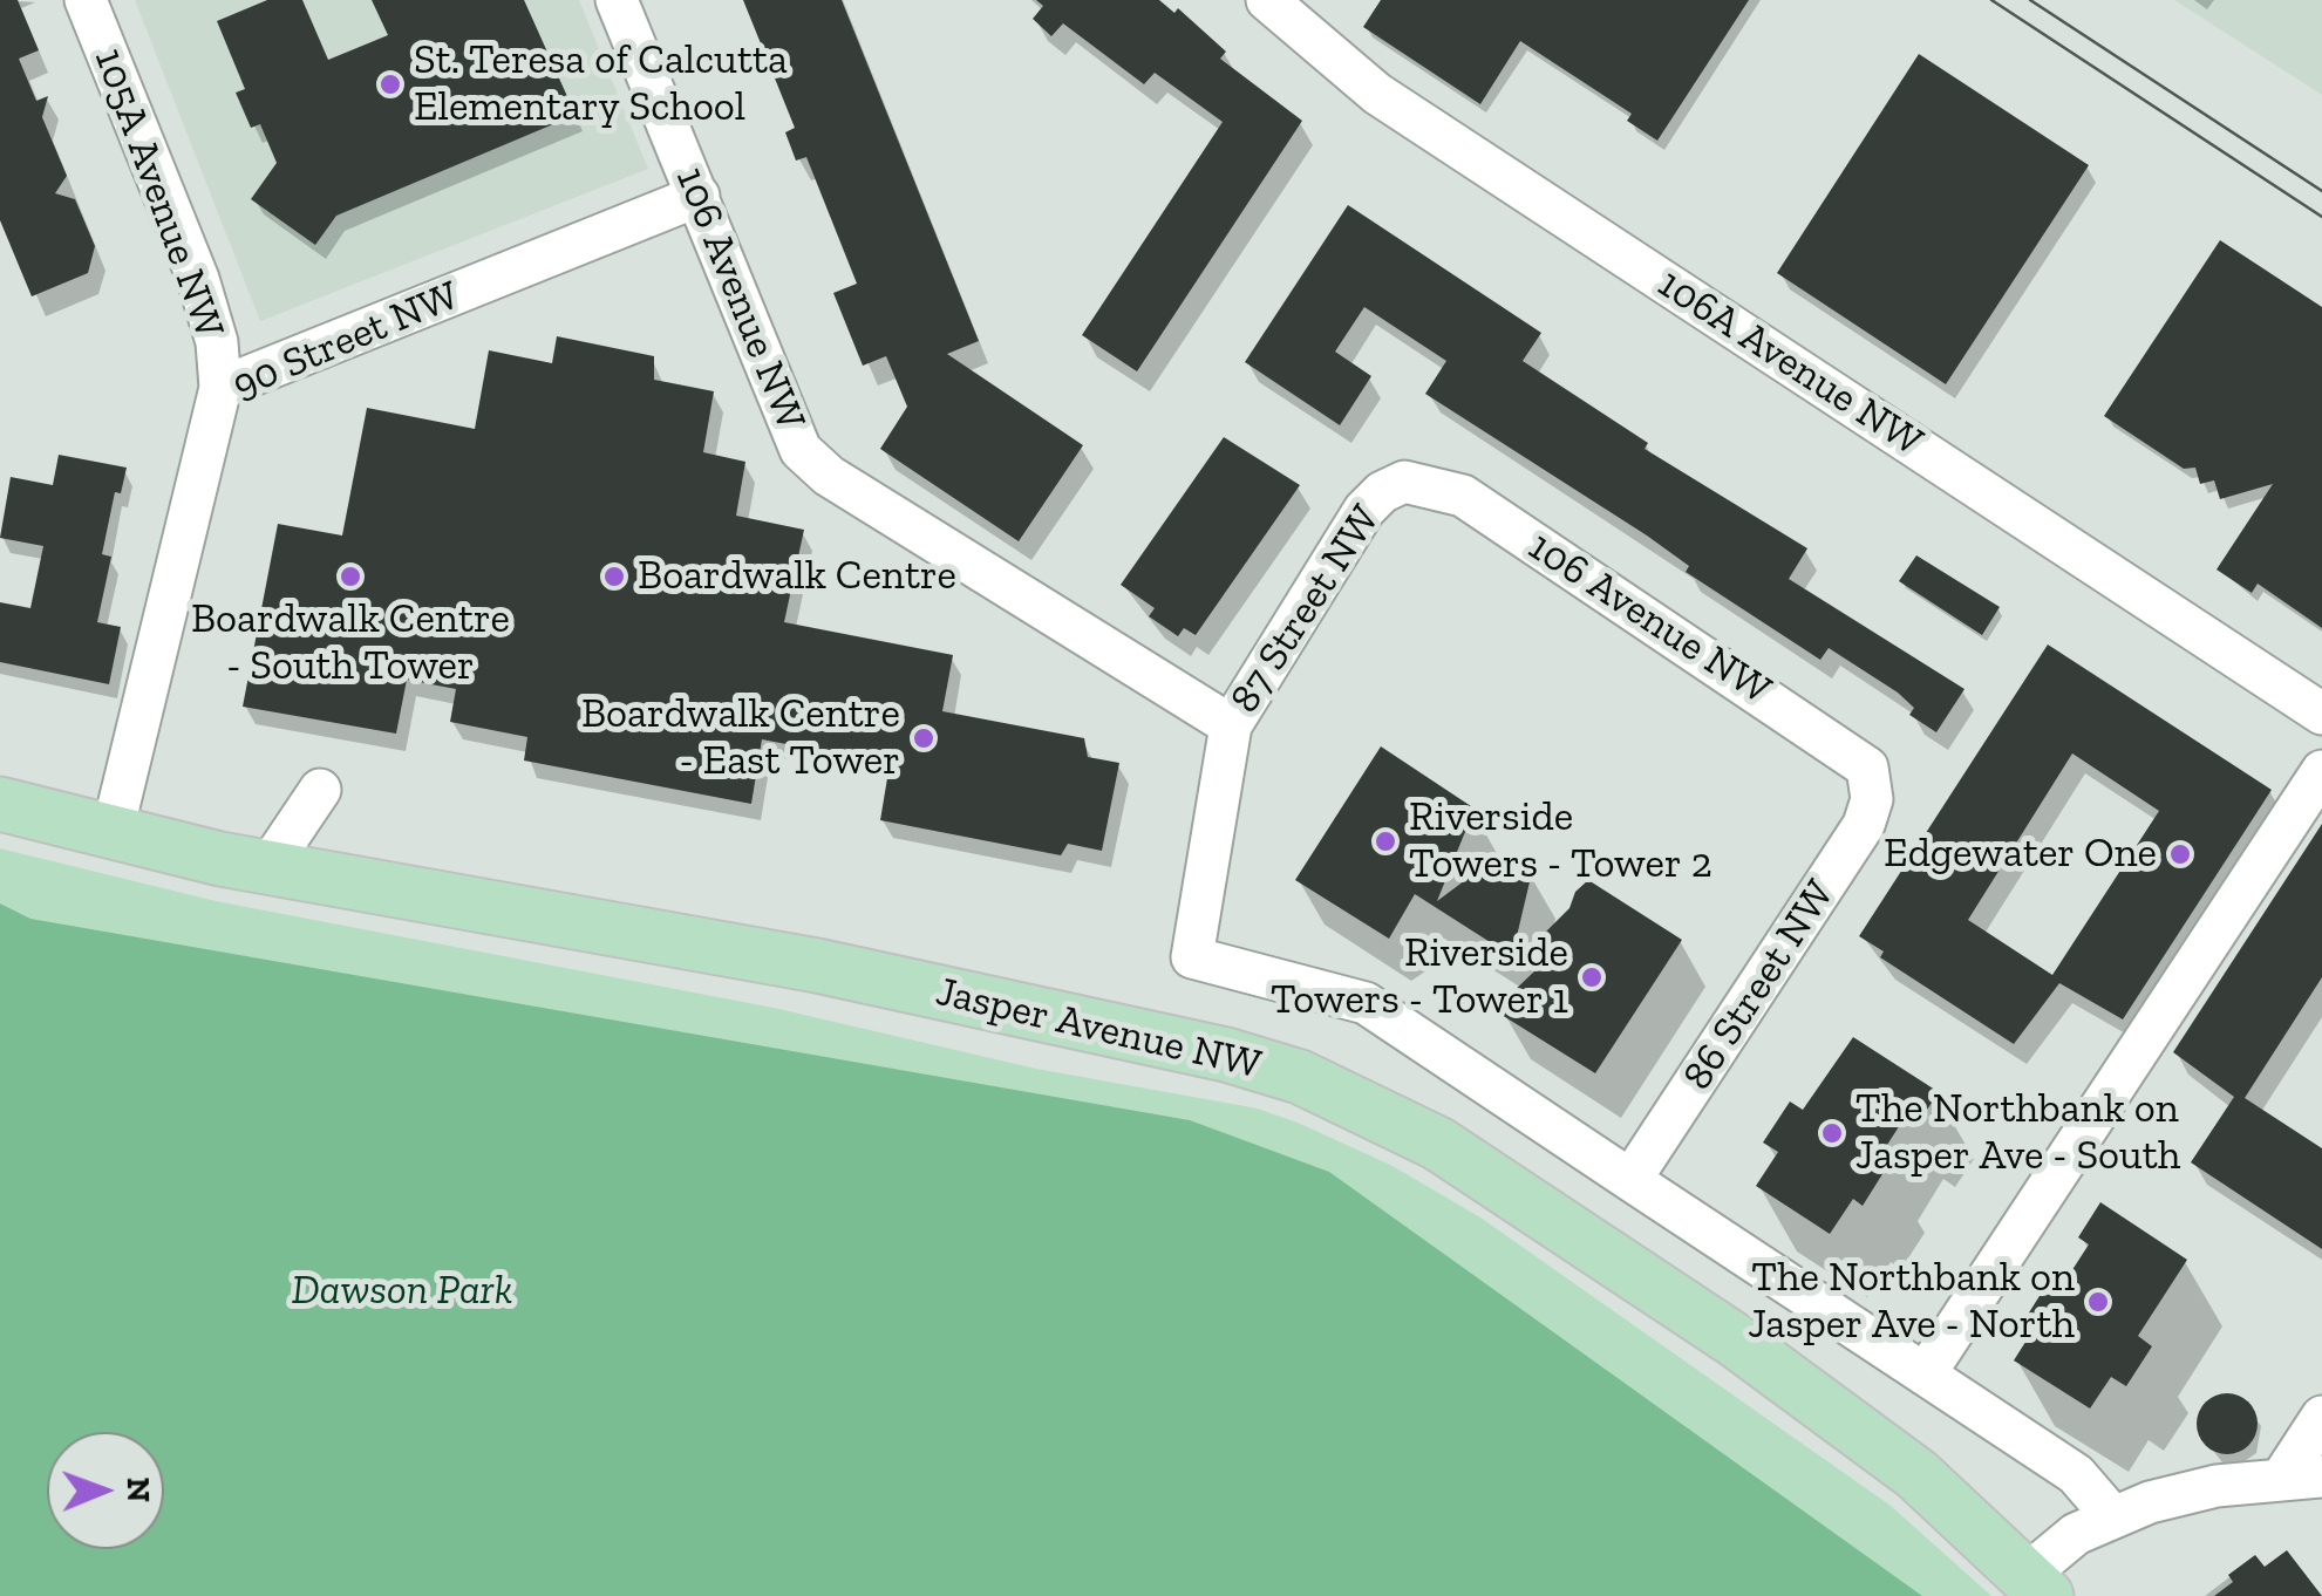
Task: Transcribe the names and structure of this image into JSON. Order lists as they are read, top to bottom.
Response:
{
  "streets": {
    "main road": ["Jasper Avenue NW"],
    "street": [
      "105A Avenue NW",
      "106 Avenue NW",
      "90 Street NW",
      "106A Avenue NW",
      "87 Street NW",
      "86 Street NW"
    ]
  },
  "crossings": [
    ["105A Avenue NW", "90 Street NW"],
    ["106 Avenue NW", "90 Street NW"],
    ["106 Avenue NW", "87 Street NW"],
    ["106 Avenue NW", "86 Street NW"],
    ["90 Street NW", "Jasper Avenue NW"],
    ["87 Street NW", "86 Street NW"]
  ],
  "parks": ["Dawson Park"],
  "places": [
    "St. Teresa of Calcutta Elementary School",
    "Boardwalk Centre - South Tower",
    "Boardwalk Centre",
    "Boardwalk Centre - East Tower",
    "Riverside Towers - Tower 2",
    "Edgewater One",
    "Riverside Towers - Tower 1",
    "The Northbank on Jasper Ave - South",
    "The Northbank on Jasper Ave - North"
  ],
  "north": "right"
}
